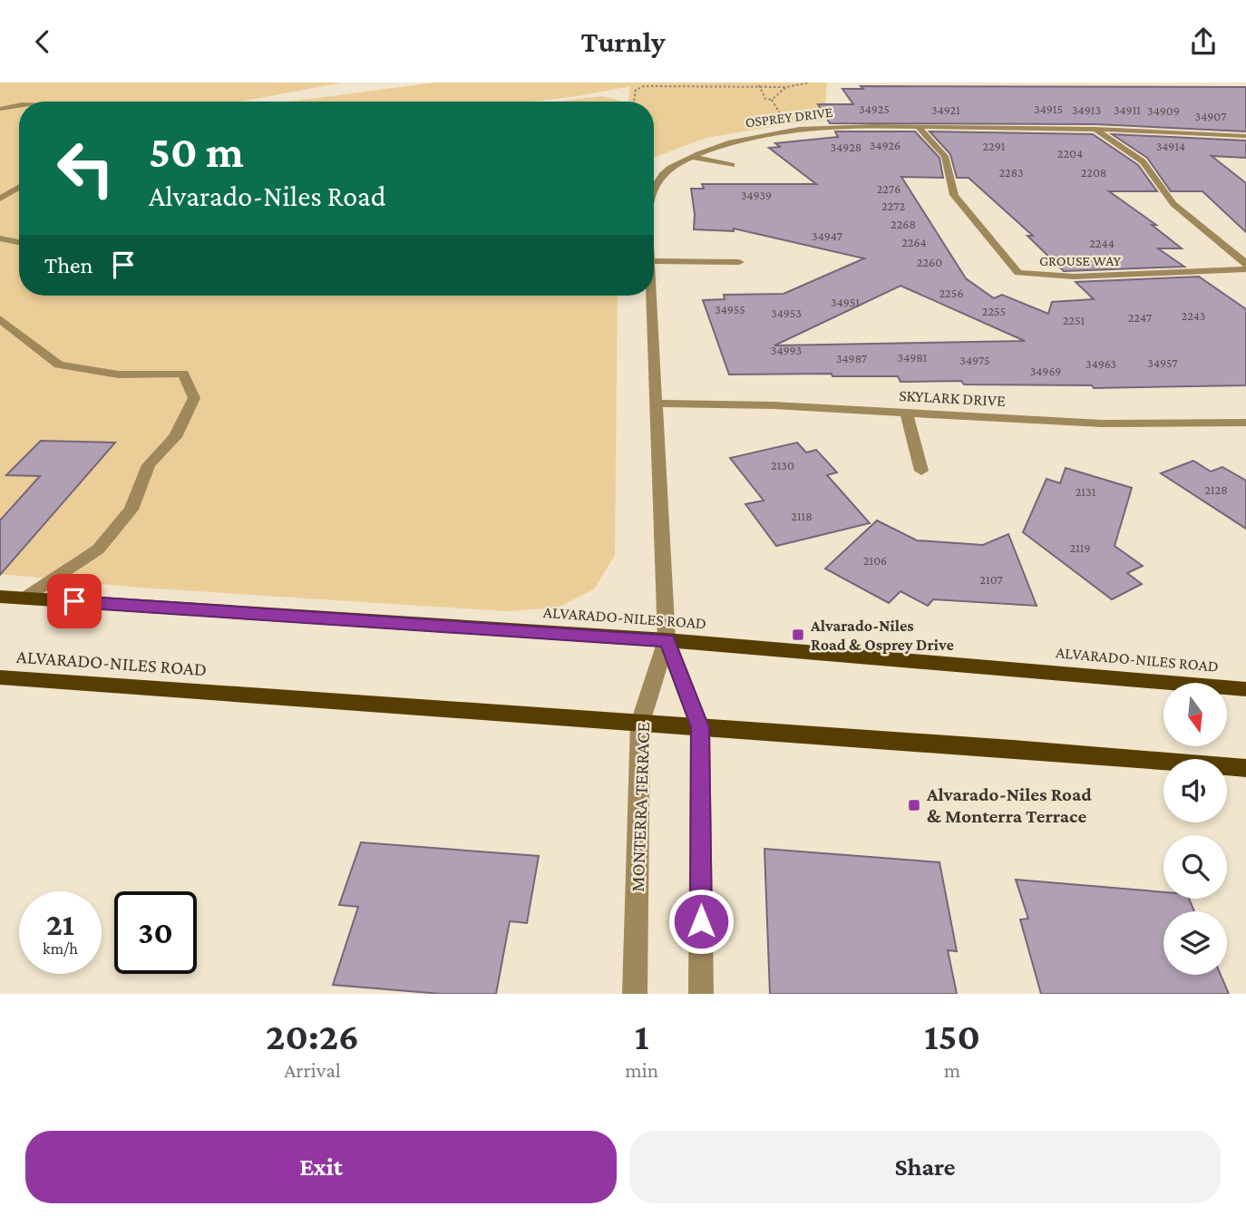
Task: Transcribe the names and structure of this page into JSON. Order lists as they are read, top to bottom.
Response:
{
  "streets": {
    "main road": ["ALVARADO-NILES ROAD"],
    "street": [
      "OSPREY DRIVE",
      "GROUSE WAY",
      "SKYLARK DRIVE",
      "MONTERRA TERRACE"
    ]
  },
  "crossings": [
    ["OSPREY DRIVE", "GROUSE WAY"],
    ["OSPREY DRIVE", "SKYLARK DRIVE"],
    ["OSPREY DRIVE", "ALVARADO-NILES ROAD"],
    ["OSPREY DRIVE", "MONTERRA TERRACE"],
    ["ALVARADO-NILES ROAD", "MONTERRA TERRACE"]
  ],
  "places": {
    "transit": ["Alvarado-Niles Road & Osprey Drive", "Alvarado-Niles Road & Monterra Terrace"]
  },
  "house_numbers": [
    "34925",
    "34915",
    "34921",
    "34913",
    "34911",
    "34909",
    "34907",
    "34926",
    "2291",
    "34914",
    "34928",
    "2204",
    "2283",
    "2208",
    "2276",
    "34939",
    "2272",
    "2268",
    "34947",
    "2264",
    "2244",
    "2260",
    "2256",
    "34951",
    "34955",
    "2255",
    "34953",
    "2243",
    "2247",
    "2251",
    "34993",
    "34981",
    "34987",
    "34975",
    "34957",
    "34963",
    "34969",
    "2130",
    "2128",
    "2131",
    "2118",
    "2119",
    "2106",
    "2107"
  ],
  "north": "bottom",
  "page": {
    "header": "Turnly",
    "turn": ["50 m", "Alvarado-Niles Road"],
    "then": "Then",
    "speed": "21 km/h",
    "limit": "30",
    "eta": [
      "20:26",
      "Arrival",
      "1",
      "min",
      "150",
      "m"
    ],
    "buttons": ["Exit", "Share"]
  }
}
